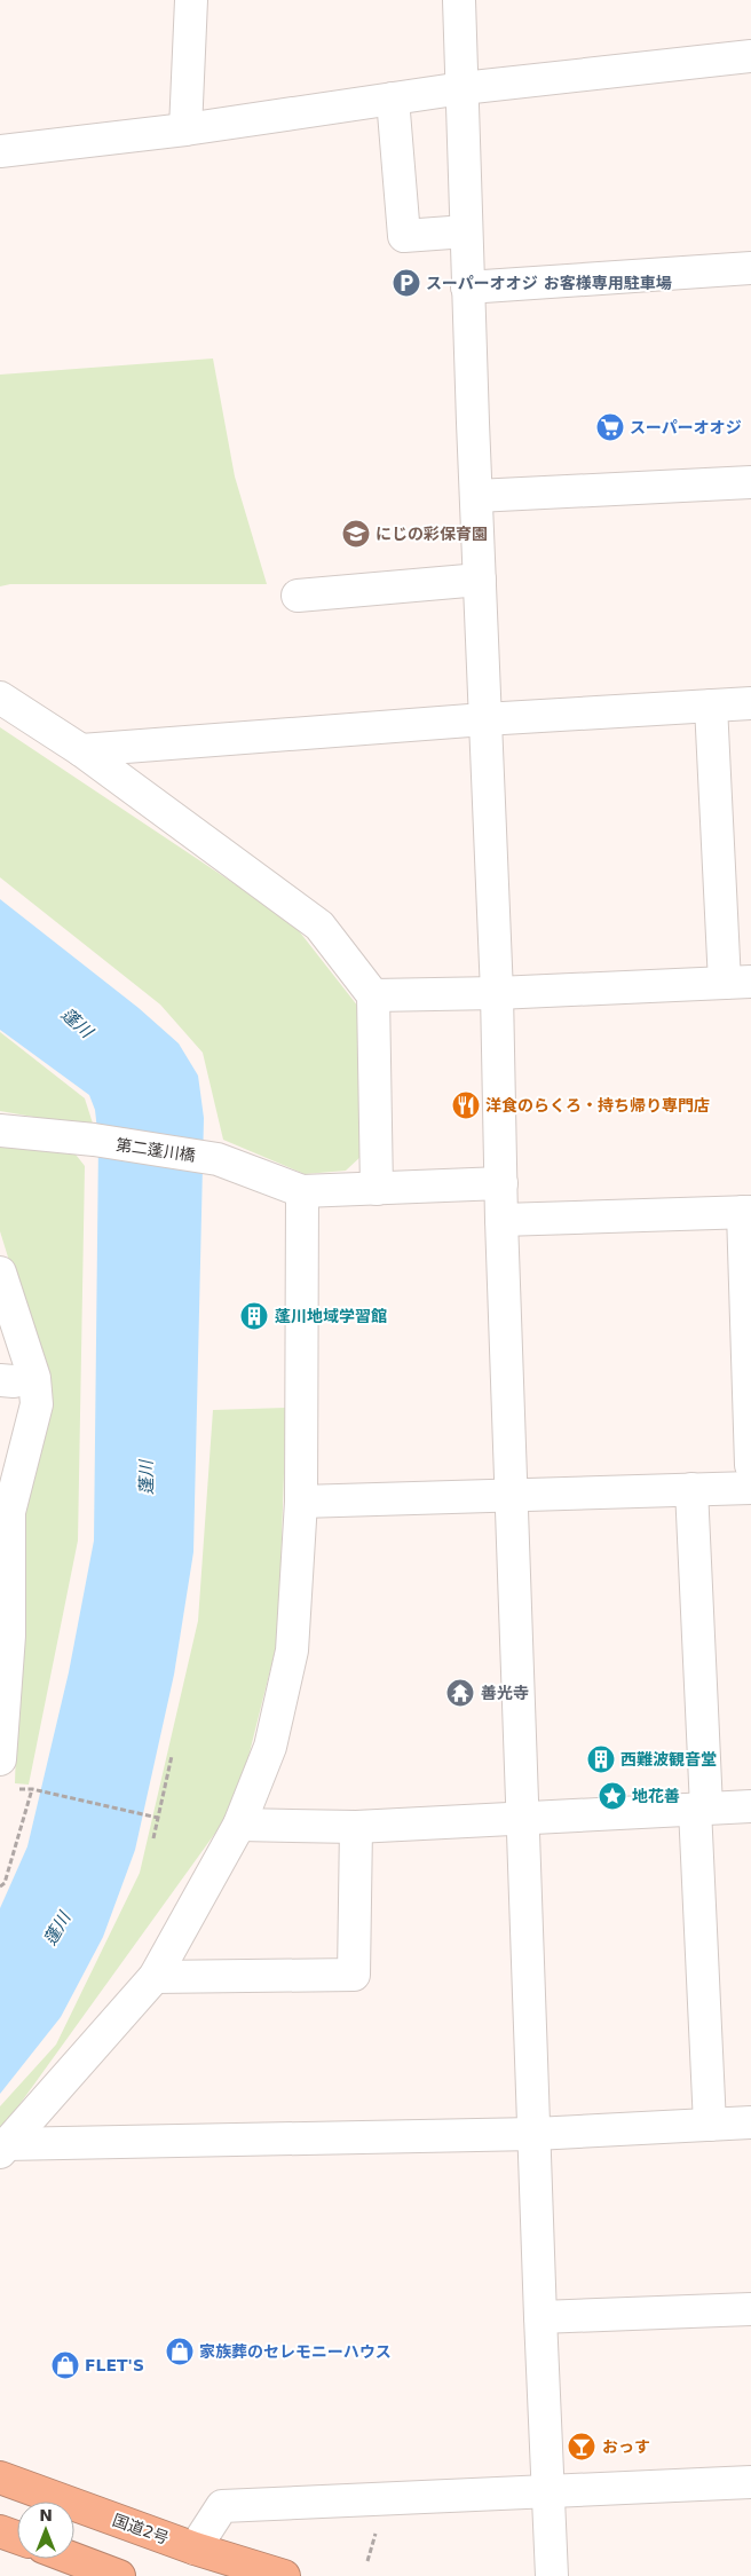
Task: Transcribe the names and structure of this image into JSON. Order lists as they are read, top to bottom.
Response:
{
  "streets": {
    "highway": ["国道2号"],
    "street": ["第二蓬川橋"]
  },
  "water": ["蓬川"],
  "places": {
    "parking": ["スーパーオオジ お客様専用駐車場"],
    "supermarket": ["スーパーオオジ"],
    "school or university": ["にじの彩保育園"],
    "restaurant": ["洋食のらくろ・持ち帰り専門店"],
    "building": ["蓬川地域学習館", "西難波観音堂"],
    "temple": ["善光寺"],
    "place": ["地花善"],
    "shop": ["家族葬のセレモニーハウス", "FLET'S"],
    "bar": ["おっす"]
  },
  "north": "top"
}
